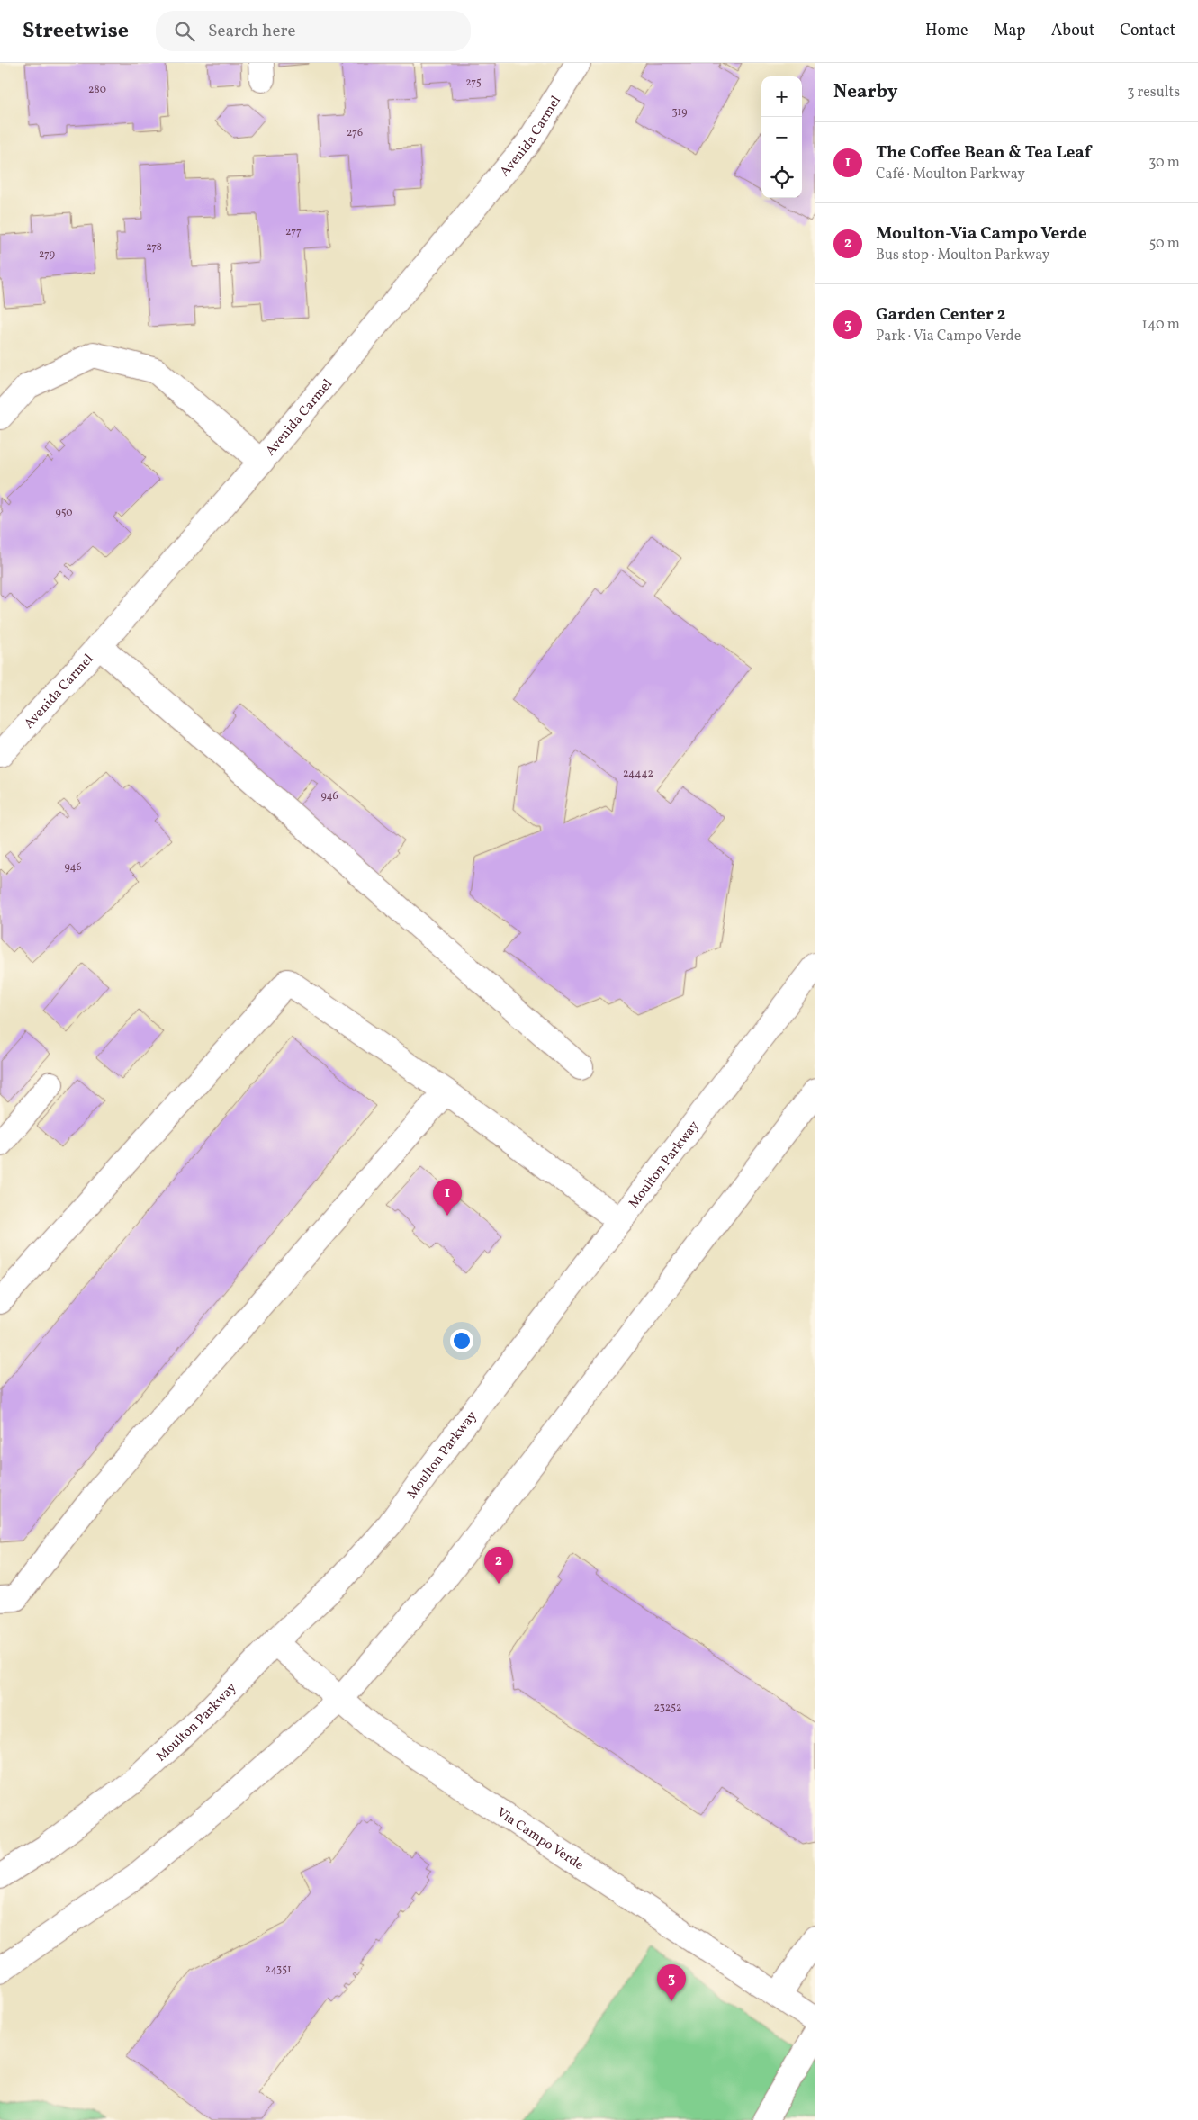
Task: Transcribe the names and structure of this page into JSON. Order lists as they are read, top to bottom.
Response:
{
  "streets": {
    "main road": ["Avenida Carmel", "Moulton Parkway", "Via Campo Verde"]
  },
  "crossings": [
    ["Moulton Parkway", "Via Campo Verde"]
  ],
  "house_numbers": [
    "275",
    "280",
    "319",
    "276",
    "277",
    "278",
    "279",
    "950",
    "24442",
    "946",
    "946",
    "23252",
    "24351"
  ],
  "page": {
    "header": "Streetwise",
    "search": "Search here",
    "nav": [
      "Home",
      "Map",
      "About",
      "Contact"
    ],
    "heading": ["Nearby", "3 results"],
    "map_buttons": ["+", "−"],
    "list": [
      {
        "mark": "1",
        "name": "The Coffee Bean & Tea Leaf",
        "note": "Café · Moulton Parkway",
        "value": "30 m"
      },
      {
        "mark": "2",
        "name": "Moulton-Via Campo Verde",
        "note": "Bus stop · Moulton Parkway",
        "value": "50 m"
      },
      {
        "mark": "3",
        "name": "Garden Center 2",
        "note": "Park · Via Campo Verde",
        "value": "140 m"
      }
    ],
    "pins": ["1", "2", "3"]
  }
}
